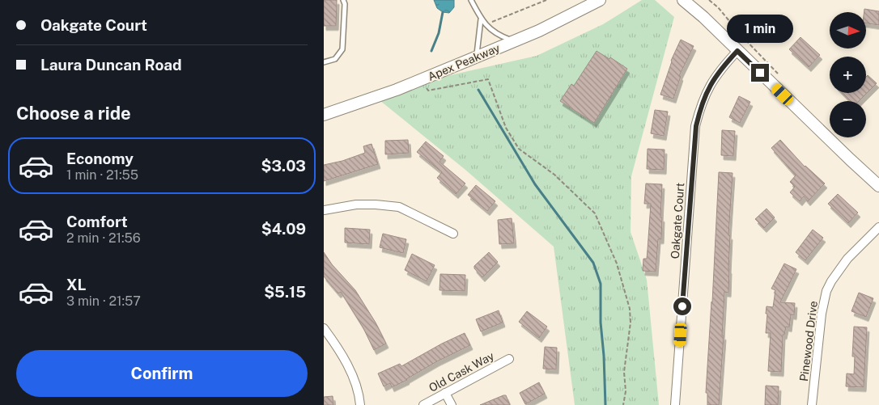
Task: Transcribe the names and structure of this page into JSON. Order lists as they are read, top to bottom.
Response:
{
  "streets": {
    "main road": ["Apex Peakway"],
    "street": ["Oakgate Court", "Pinewood Drive", "Old Cask Way"]
  },
  "north": "right",
  "page": {
    "banner": ["Oakgate Court", "Laura Duncan Road"],
    "map_buttons": ["+", "−"],
    "bubble": "1 min",
    "heading": "Choose a ride",
    "list": [
      {
        "name": "Economy",
        "note": "1 min · 21:55",
        "value": "$3.03"
      },
      {
        "name": "Comfort",
        "note": "2 min · 21:56",
        "value": "$4.09"
      },
      {
        "name": "XL",
        "note": "3 min · 21:57",
        "value": "$5.15"
      }
    ],
    "buttons": "Confirm"
  }
}
